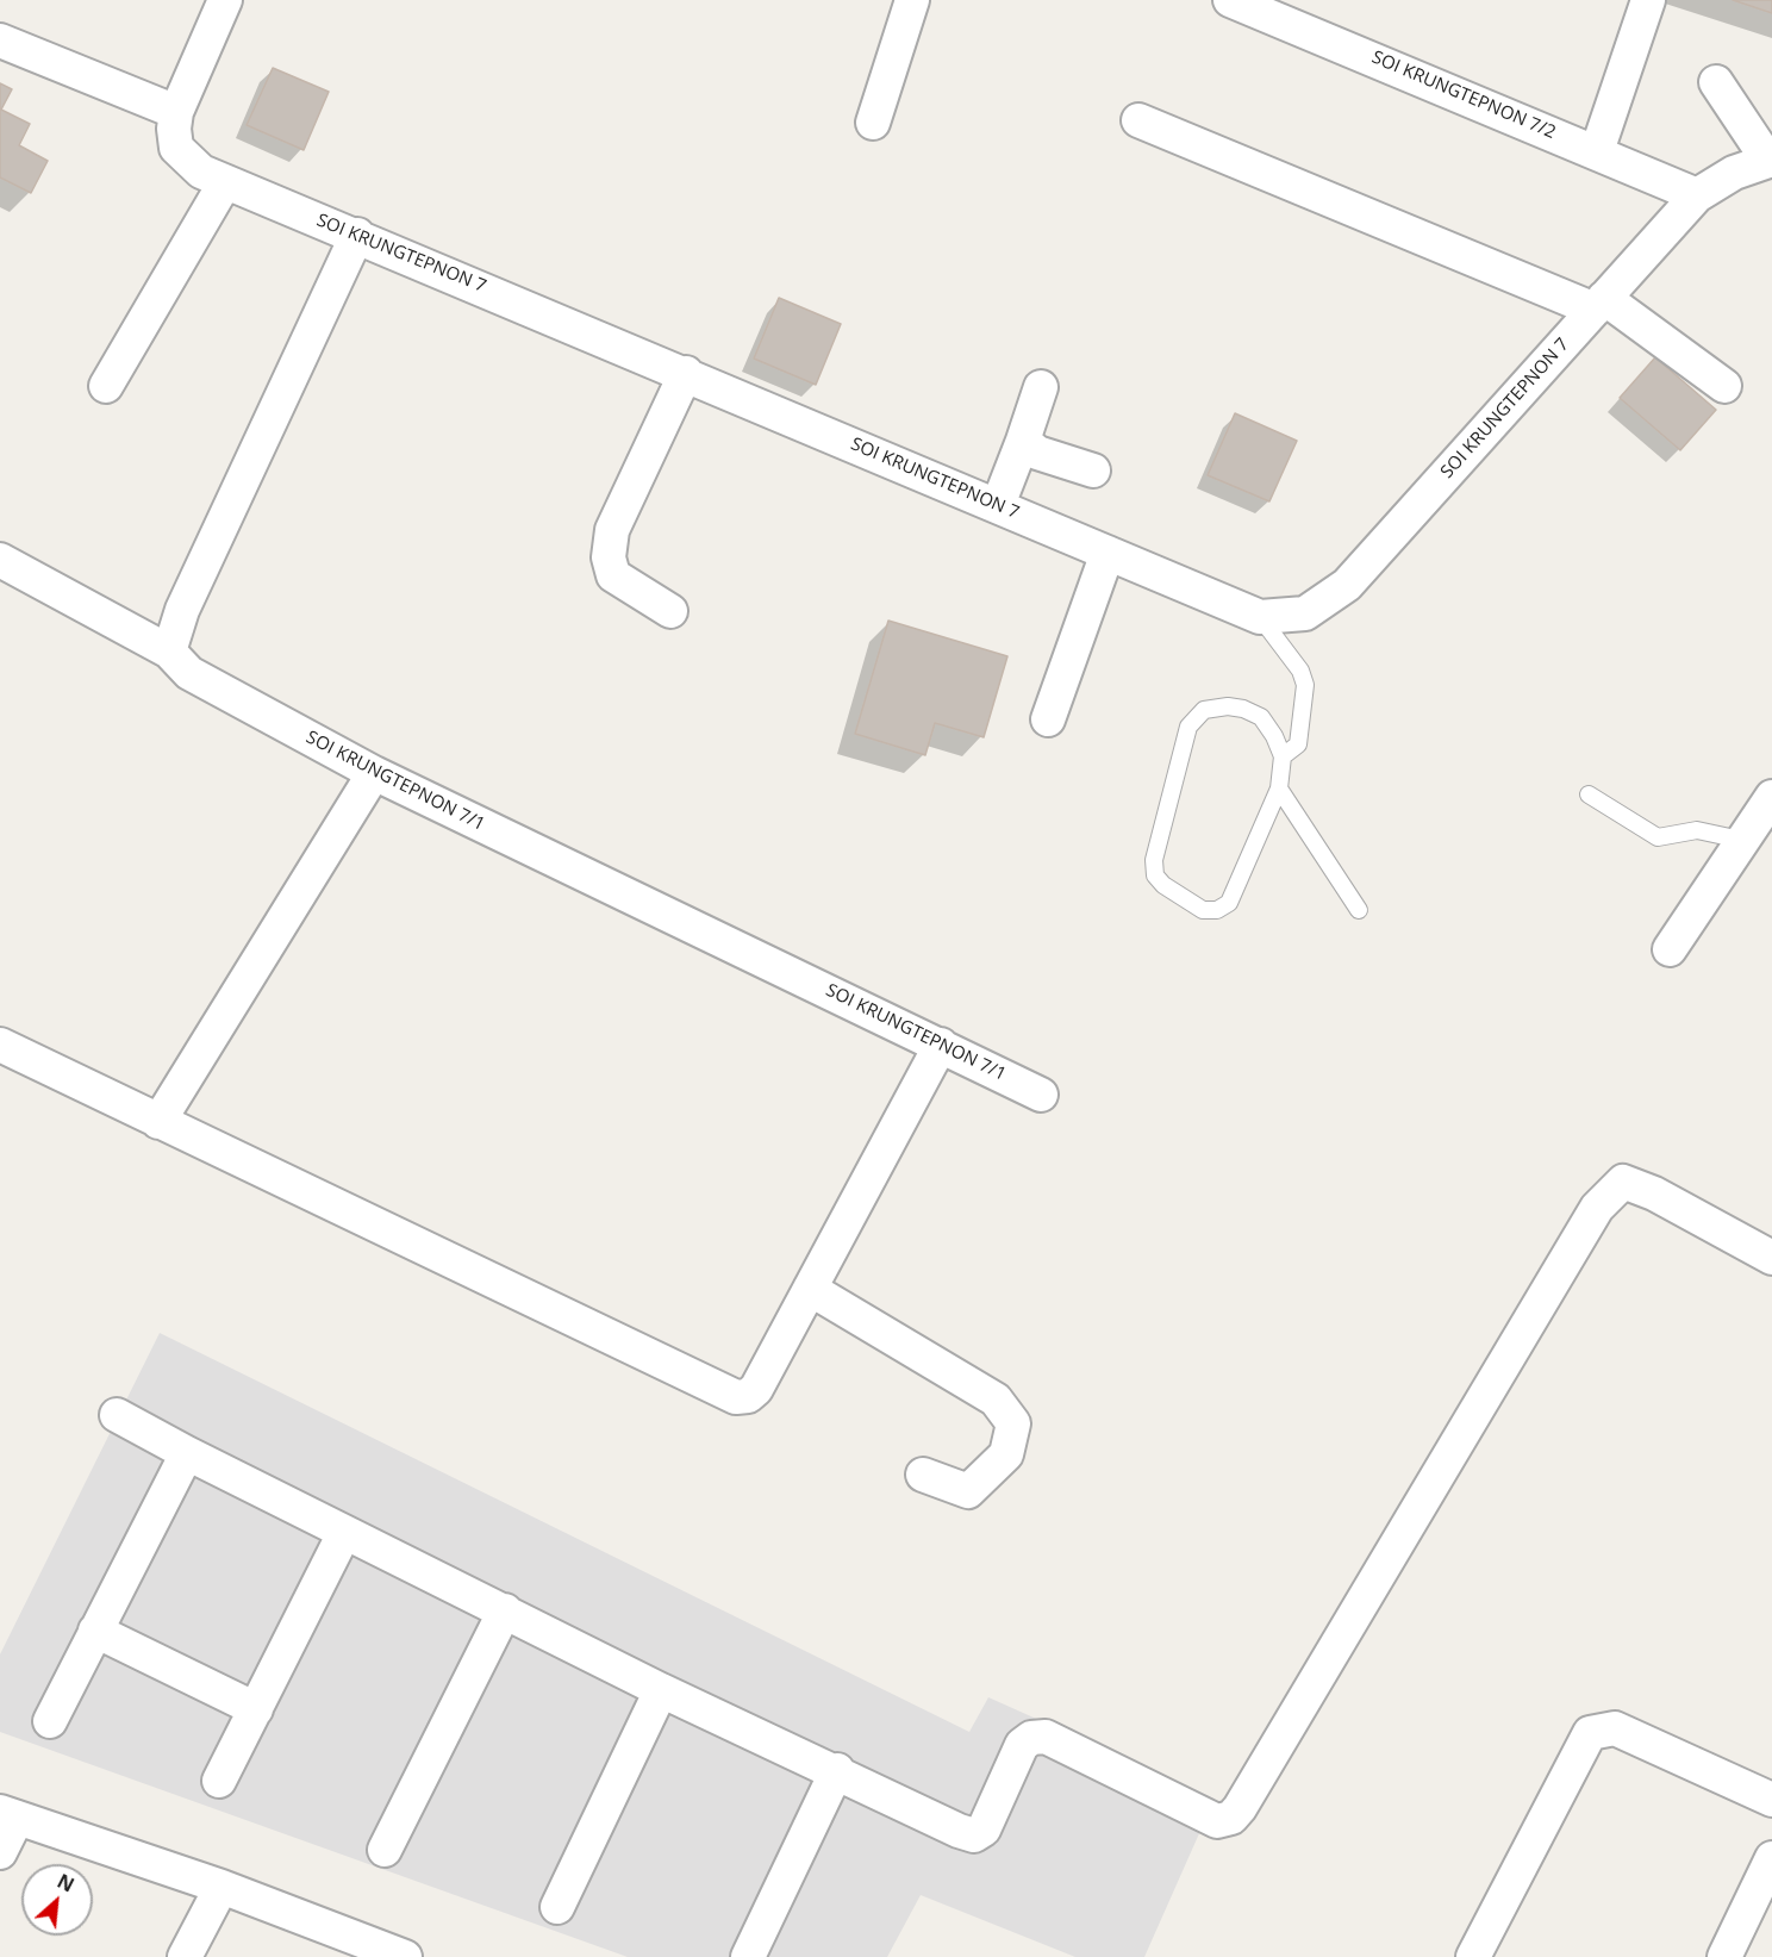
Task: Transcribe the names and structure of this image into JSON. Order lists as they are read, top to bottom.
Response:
{
  "streets": {
    "street": ["SOI KRUNGTEPNON 7/2", "SOI KRUNGTEPNON 7", "SOI KRUNGTEPNON 7/1"]
  },
  "crossings": [
    ["SOI KRUNGTEPNON 7/2", "SOI KRUNGTEPNON 7"]
  ],
  "north": "top right"
}
